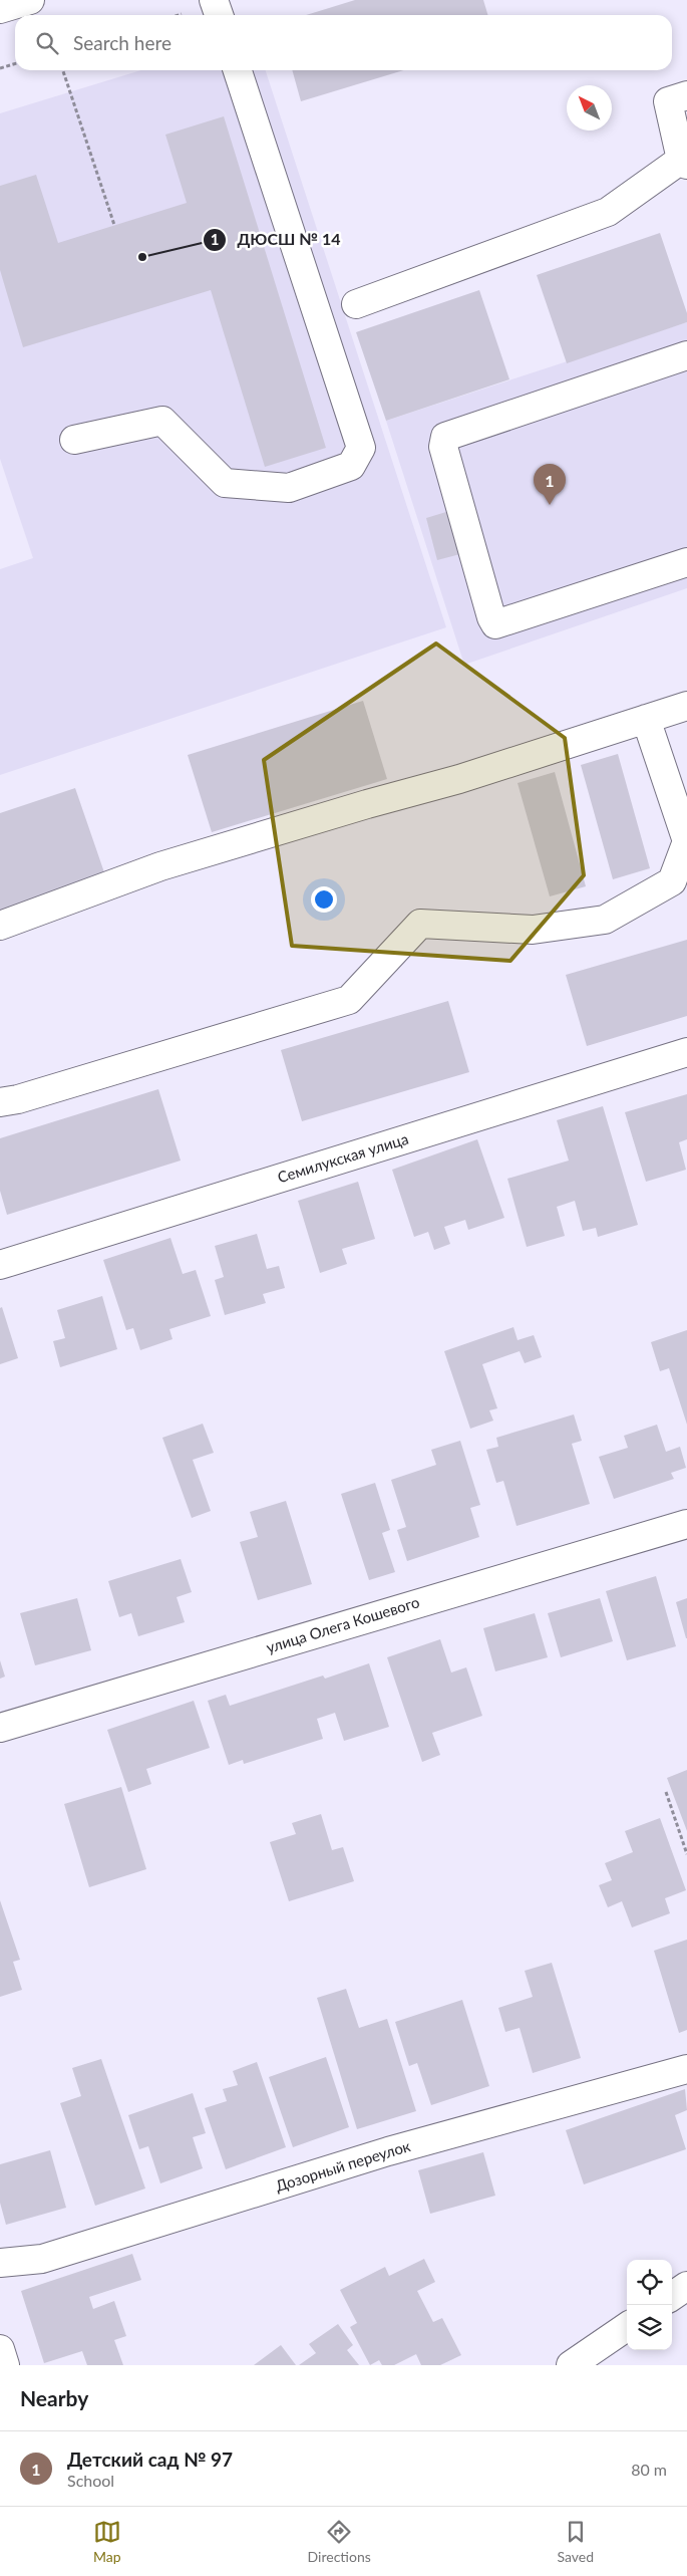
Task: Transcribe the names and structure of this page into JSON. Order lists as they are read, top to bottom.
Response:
{
  "streets": {
    "street": ["Семилукская улица", "улица Олега Кошевого", "Дозорный переулок"]
  },
  "places": ["ДЮСШ № 14"],
  "north": "top left",
  "page": {
    "search": "Search here",
    "pins": "1",
    "heading": "Nearby",
    "list": [
      {
        "mark": "1",
        "name": "Детский сад № 97",
        "note": "School",
        "value": "80 m"
      }
    ],
    "nav": ["Map", "Directions", "Saved"]
  }
}
